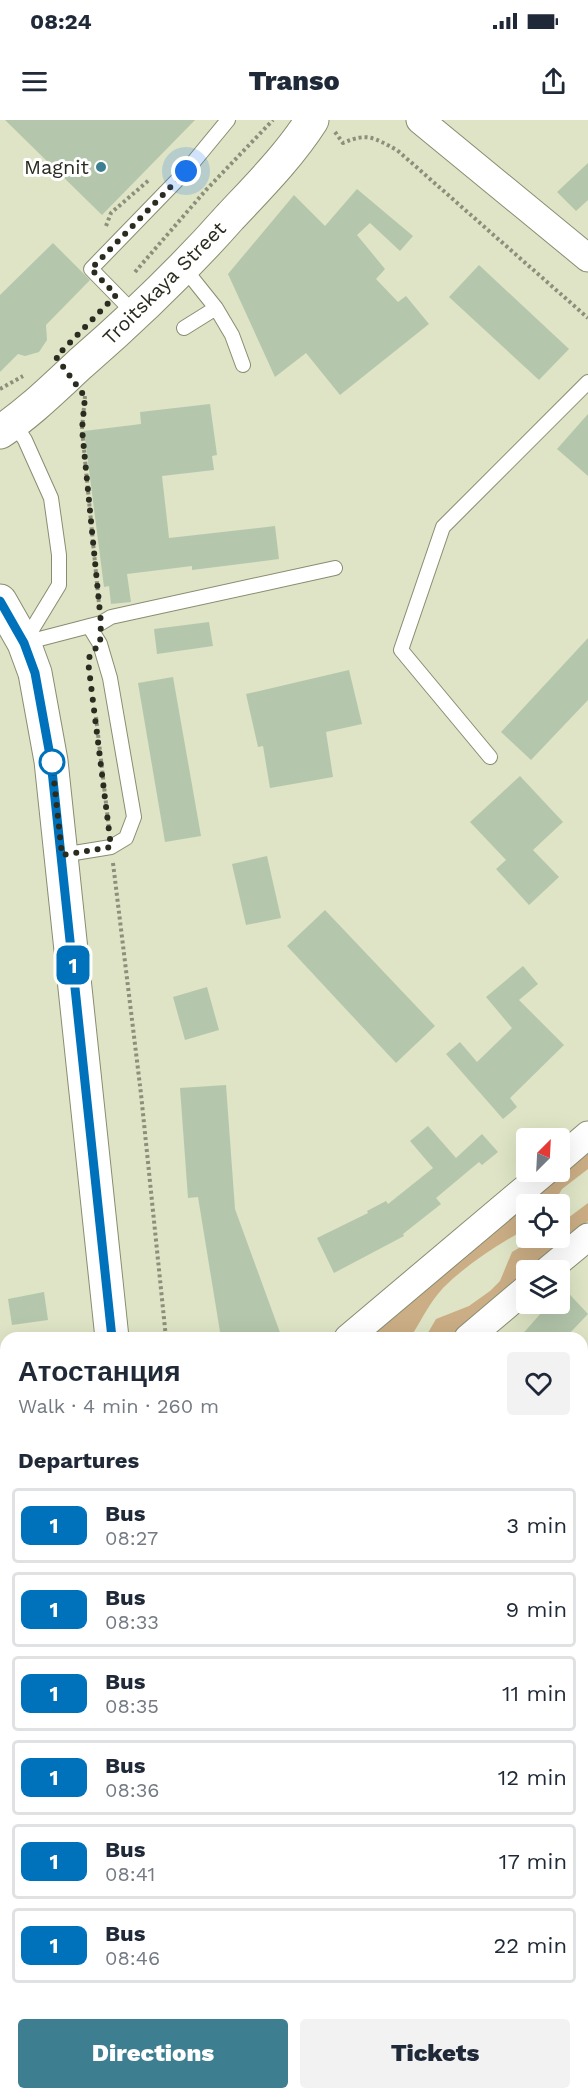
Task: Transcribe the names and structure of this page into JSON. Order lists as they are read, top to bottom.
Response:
{
  "streets": {
    "main road": ["Troitskaya Street"]
  },
  "places": ["Magnit"],
  "lines": ["bus line 1"],
  "north": "top right",
  "page": {
    "status": "08:24",
    "header": "Transo",
    "on_map": "1",
    "heading": [
      ["Атостанция", "Walk · 4 min · 260 m"],
      "Departures"
    ],
    "list": [
      {
        "mark": "1",
        "name": "Bus",
        "note": "08:27",
        "value": "3 min"
      },
      {
        "mark": "1",
        "name": "Bus",
        "note": "08:33",
        "value": "9 min"
      },
      {
        "mark": "1",
        "name": "Bus",
        "note": "08:35",
        "value": "11 min"
      },
      {
        "mark": "1",
        "name": "Bus",
        "note": "08:36",
        "value": "12 min"
      },
      {
        "mark": "1",
        "name": "Bus",
        "note": "08:41",
        "value": "17 min"
      },
      {
        "mark": "1",
        "name": "Bus",
        "note": "08:46",
        "value": "22 min"
      }
    ],
    "buttons": ["Directions", "Tickets"]
  }
}
